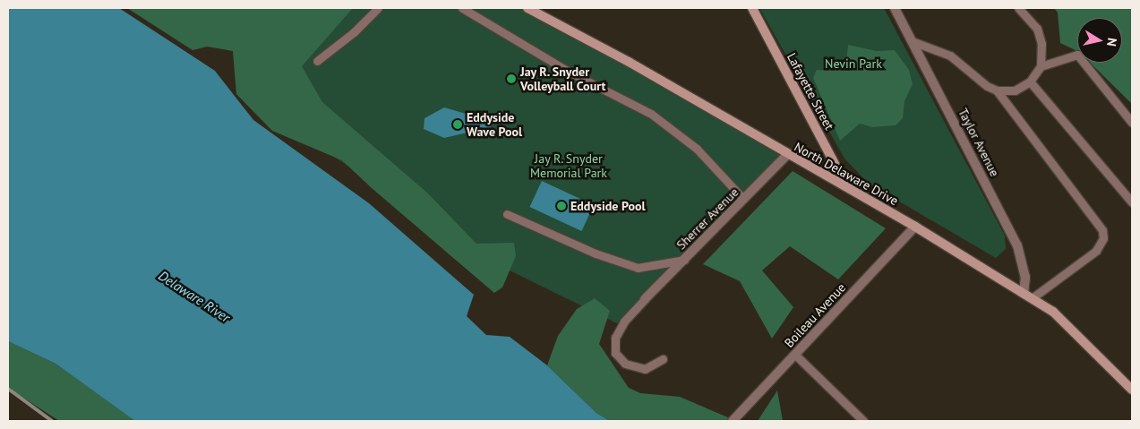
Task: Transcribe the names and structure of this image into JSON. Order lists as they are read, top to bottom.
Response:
{
  "streets": {
    "main road": ["Lafayette Street", "North Delaware Drive"],
    "street": ["Taylor Avenue", "Sherrer Avenue", "Boileau Avenue"]
  },
  "crossings": [
    ["Lafayette Street", "North Delaware Drive"],
    ["Taylor Avenue", "North Delaware Drive"],
    ["North Delaware Drive", "Sherrer Avenue"],
    ["North Delaware Drive", "Boileau Avenue"]
  ],
  "water": ["Delaware River"],
  "parks": ["Nevin Park", "Jay R. Snyder Memorial Park"],
  "places": ["Jay R. Snyder Volleyball Court", "Eddyside Wave Pool", "Eddyside Pool"],
  "north": "right"
}
